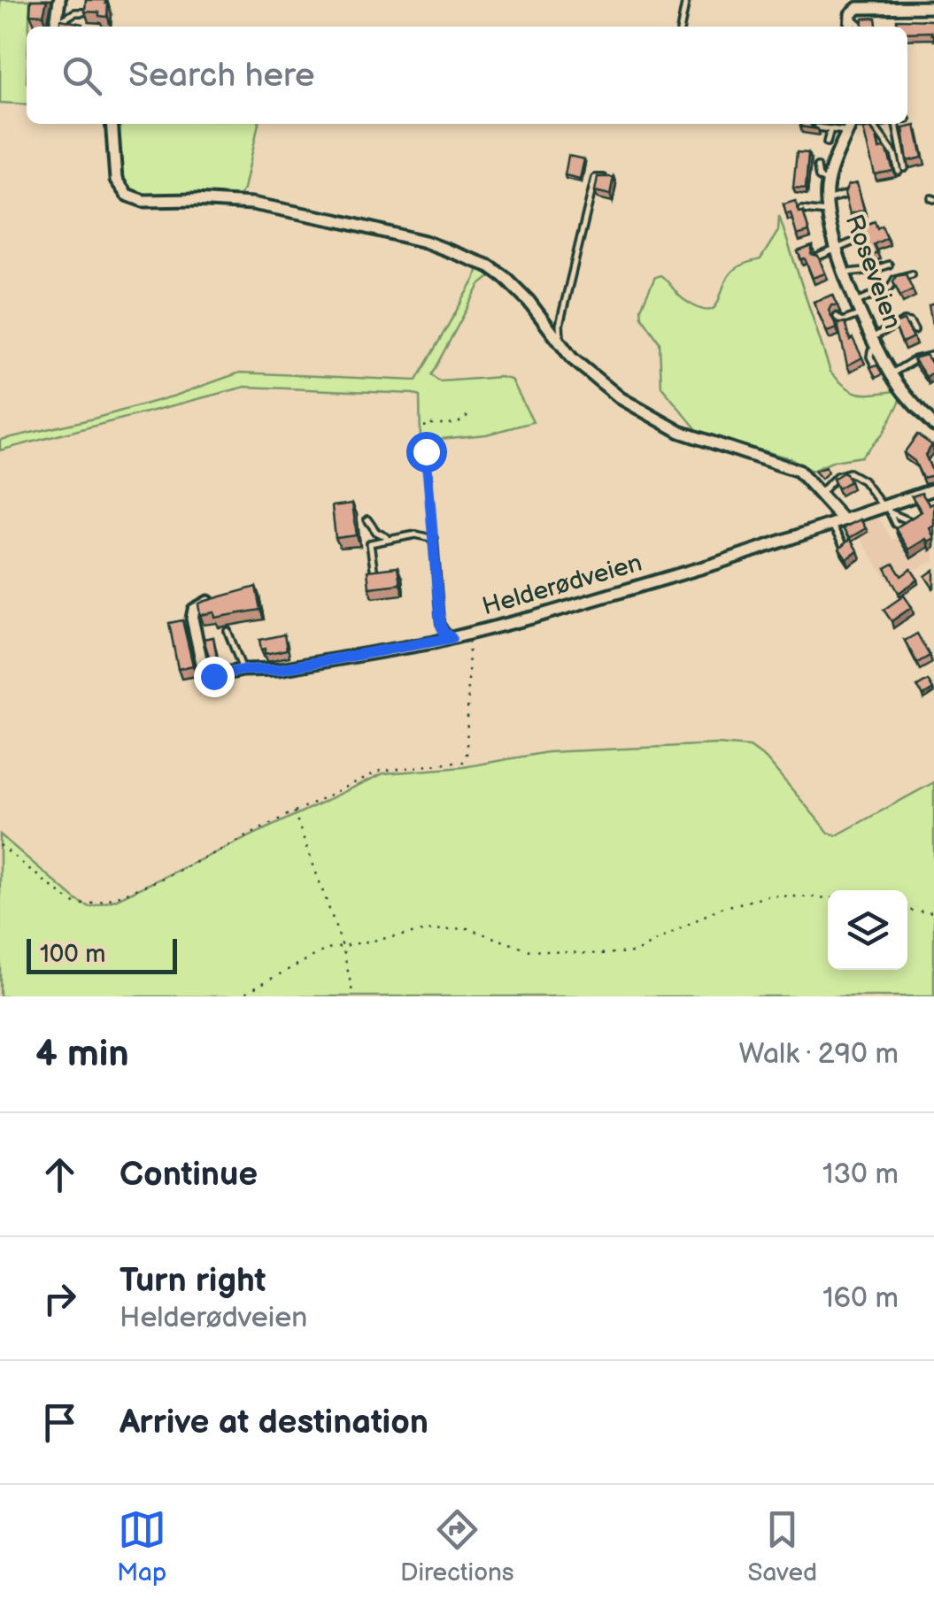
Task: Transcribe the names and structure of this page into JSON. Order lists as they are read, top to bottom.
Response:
{
  "streets": {
    "street": ["Roseveien", "Helderødveien"]
  },
  "scale_bar": "100 m",
  "page": {
    "search": "Search here",
    "scale": "100 m",
    "heading": ["4 min", "Walk · 290 m"],
    "list": [
      ["Continue", "130 m"],
      ["Turn right", "Helderødveien", "160 m"],
      "Arrive at destination"
    ],
    "nav": ["Map", "Directions", "Saved"]
  }
}
